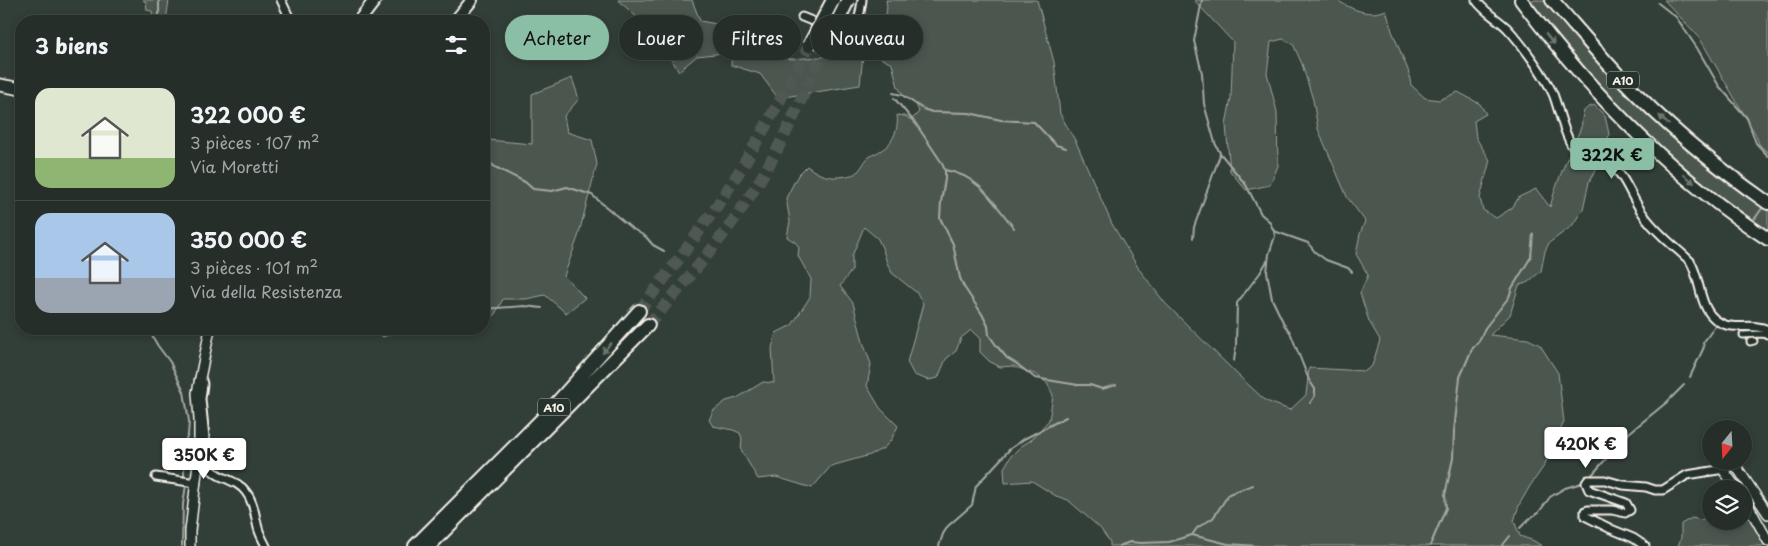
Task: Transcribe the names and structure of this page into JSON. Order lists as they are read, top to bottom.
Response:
{
  "streets": {
    "highway": ["A10"]
  },
  "north": "bottom",
  "page": {
    "chip": [
      "Acheter",
      "Louer",
      "Filtres",
      "Nouveau"
    ],
    "heading": "3 biens",
    "list": [
      {
        "name": "322 000 €",
        "note": "3 pièces · 107 m² · Via Moretti"
      },
      {
        "name": "350 000 €",
        "note": "3 pièces · 101 m² · Via della Resistenza"
      }
    ],
    "price": ["322K €", "420K €", "350K €"]
  }
}
